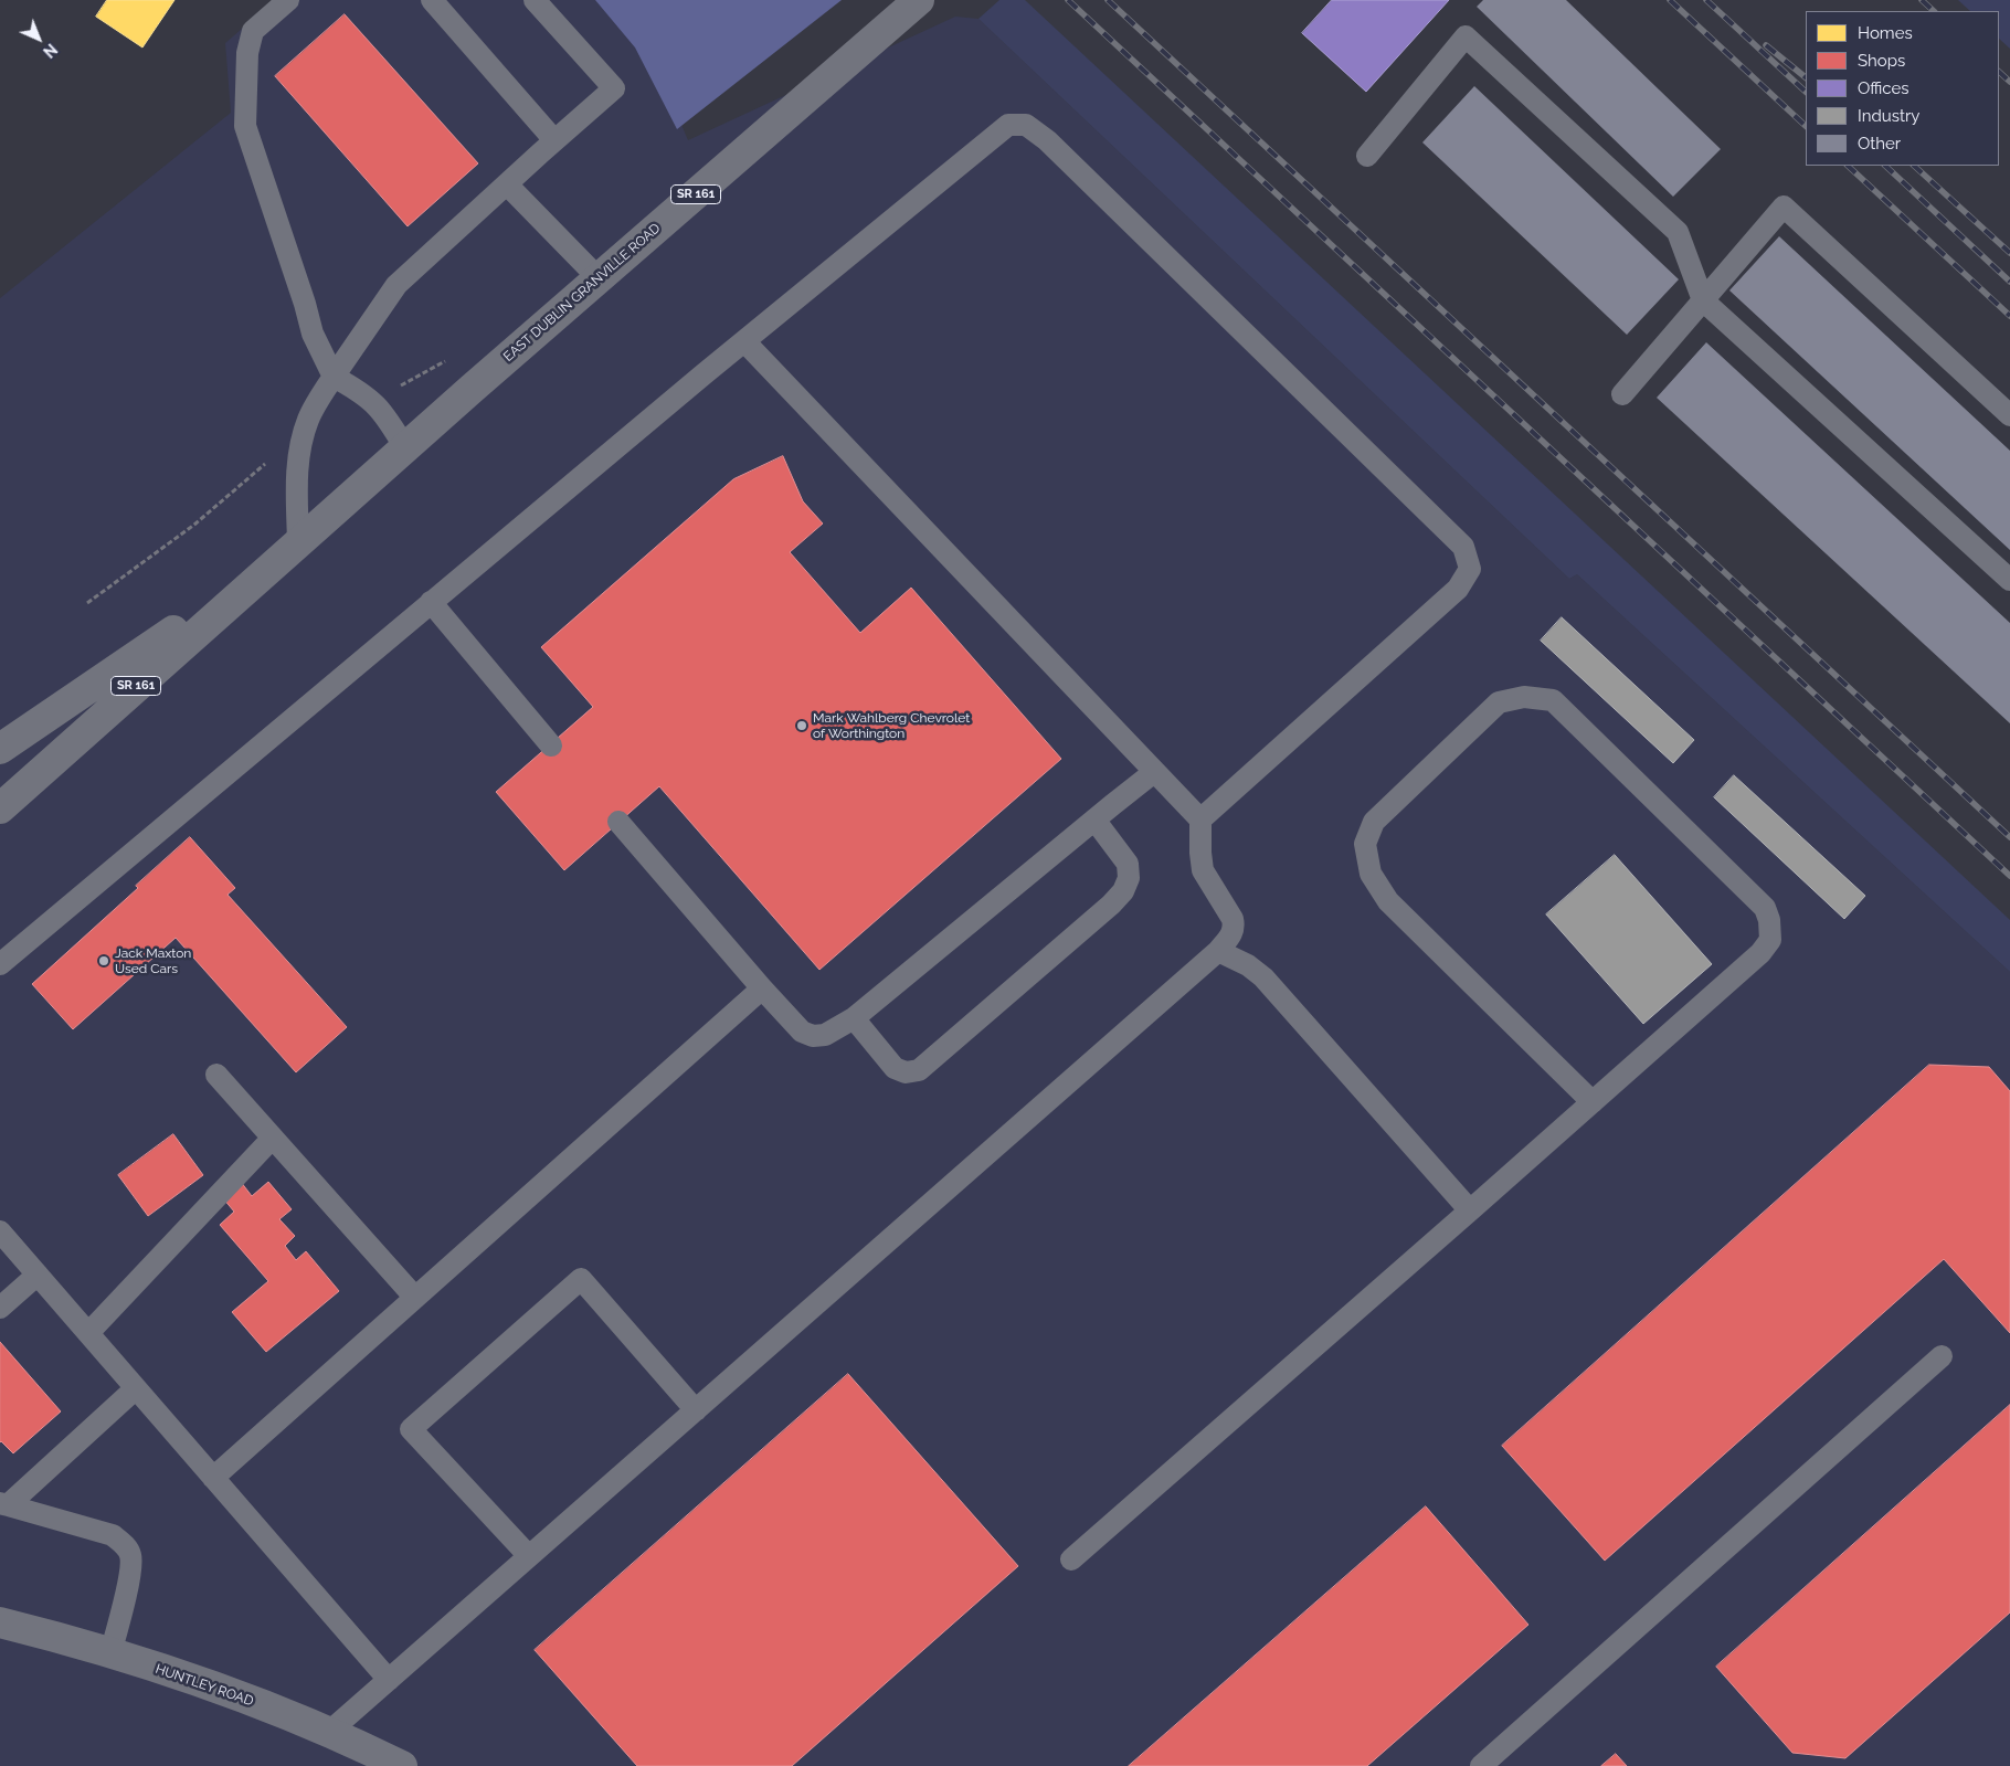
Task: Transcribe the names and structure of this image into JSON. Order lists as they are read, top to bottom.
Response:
{
  "streets": {
    "main road": ["SR 161", "EAST DUBLIN GRANVILLE ROAD", "HUNTLEY ROAD"]
  },
  "places": ["Mark Wahlberg Chevrolet of Worthington", "Jack Maxton Used Cars"],
  "legend": [
    "Homes",
    "Shops",
    "Offices",
    "Industry",
    "Other"
  ],
  "north": "bottom right"
}
